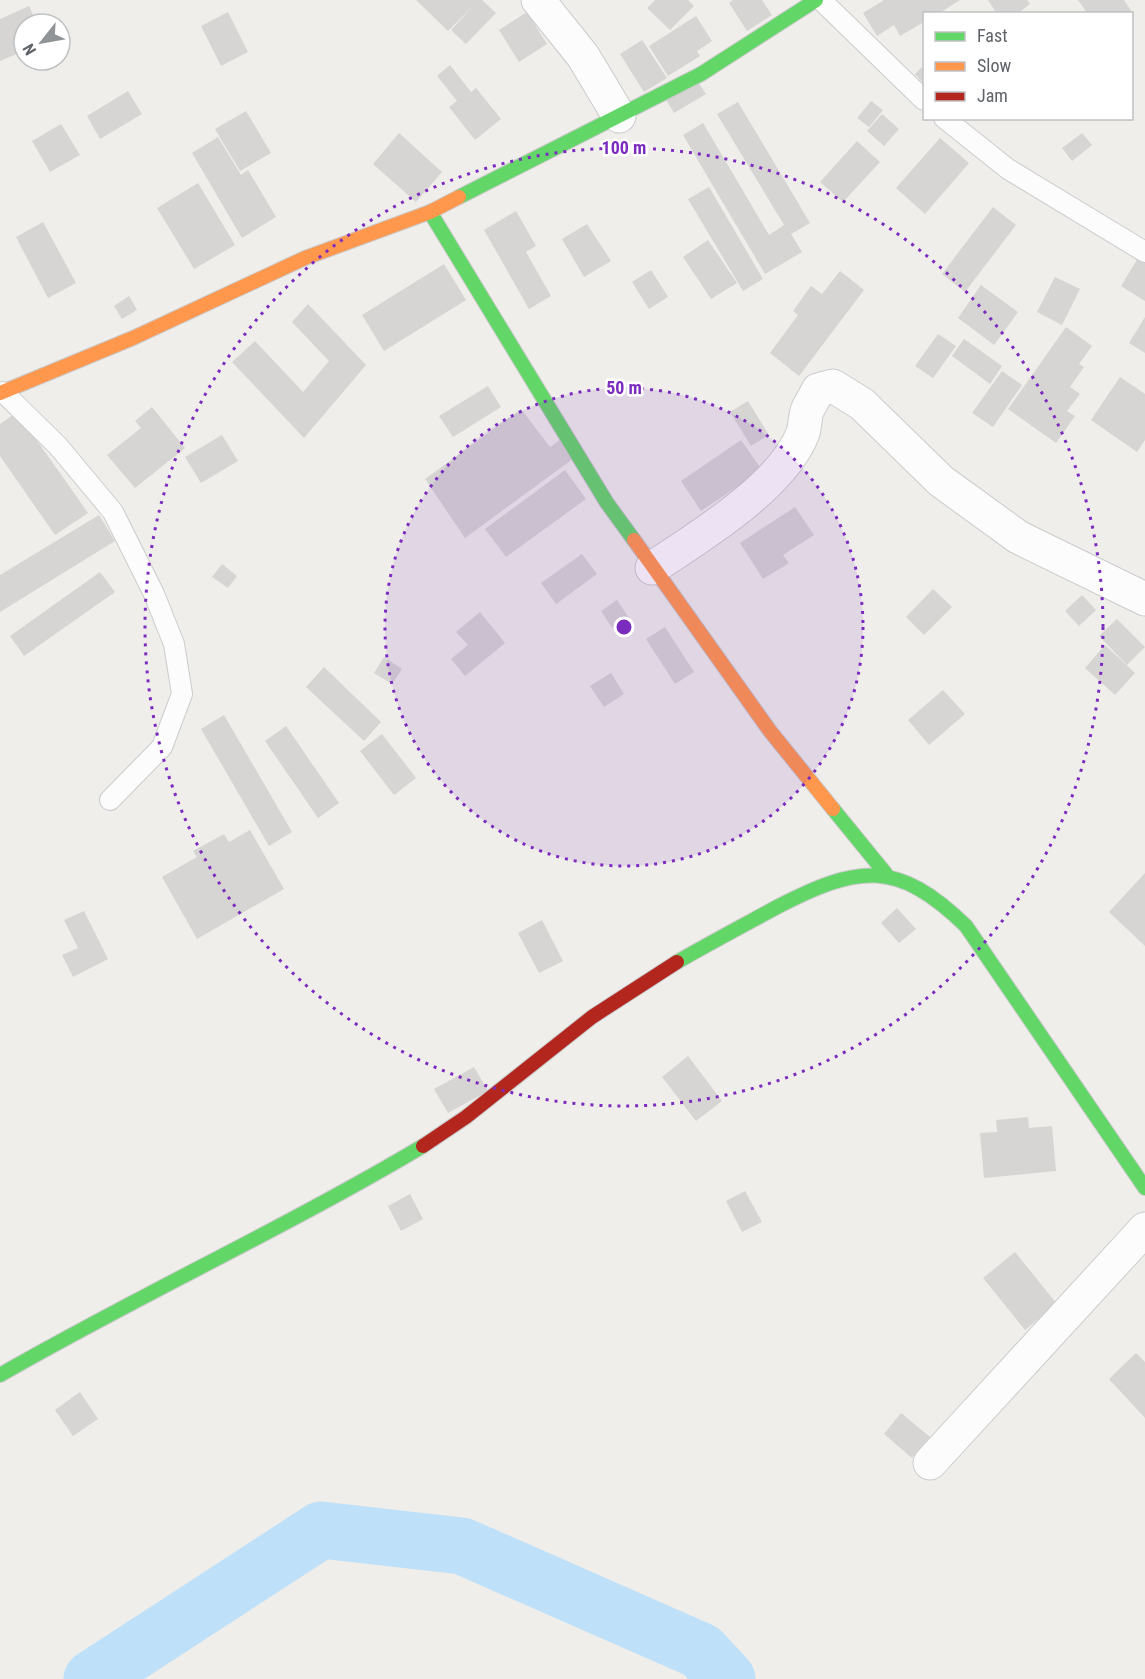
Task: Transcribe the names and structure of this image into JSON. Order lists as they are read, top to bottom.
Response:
{
  "legend": ["Fast", "Slow", "Jam"],
  "north": "bottom left",
  "rings": ["100 m", "50 m"]
}
